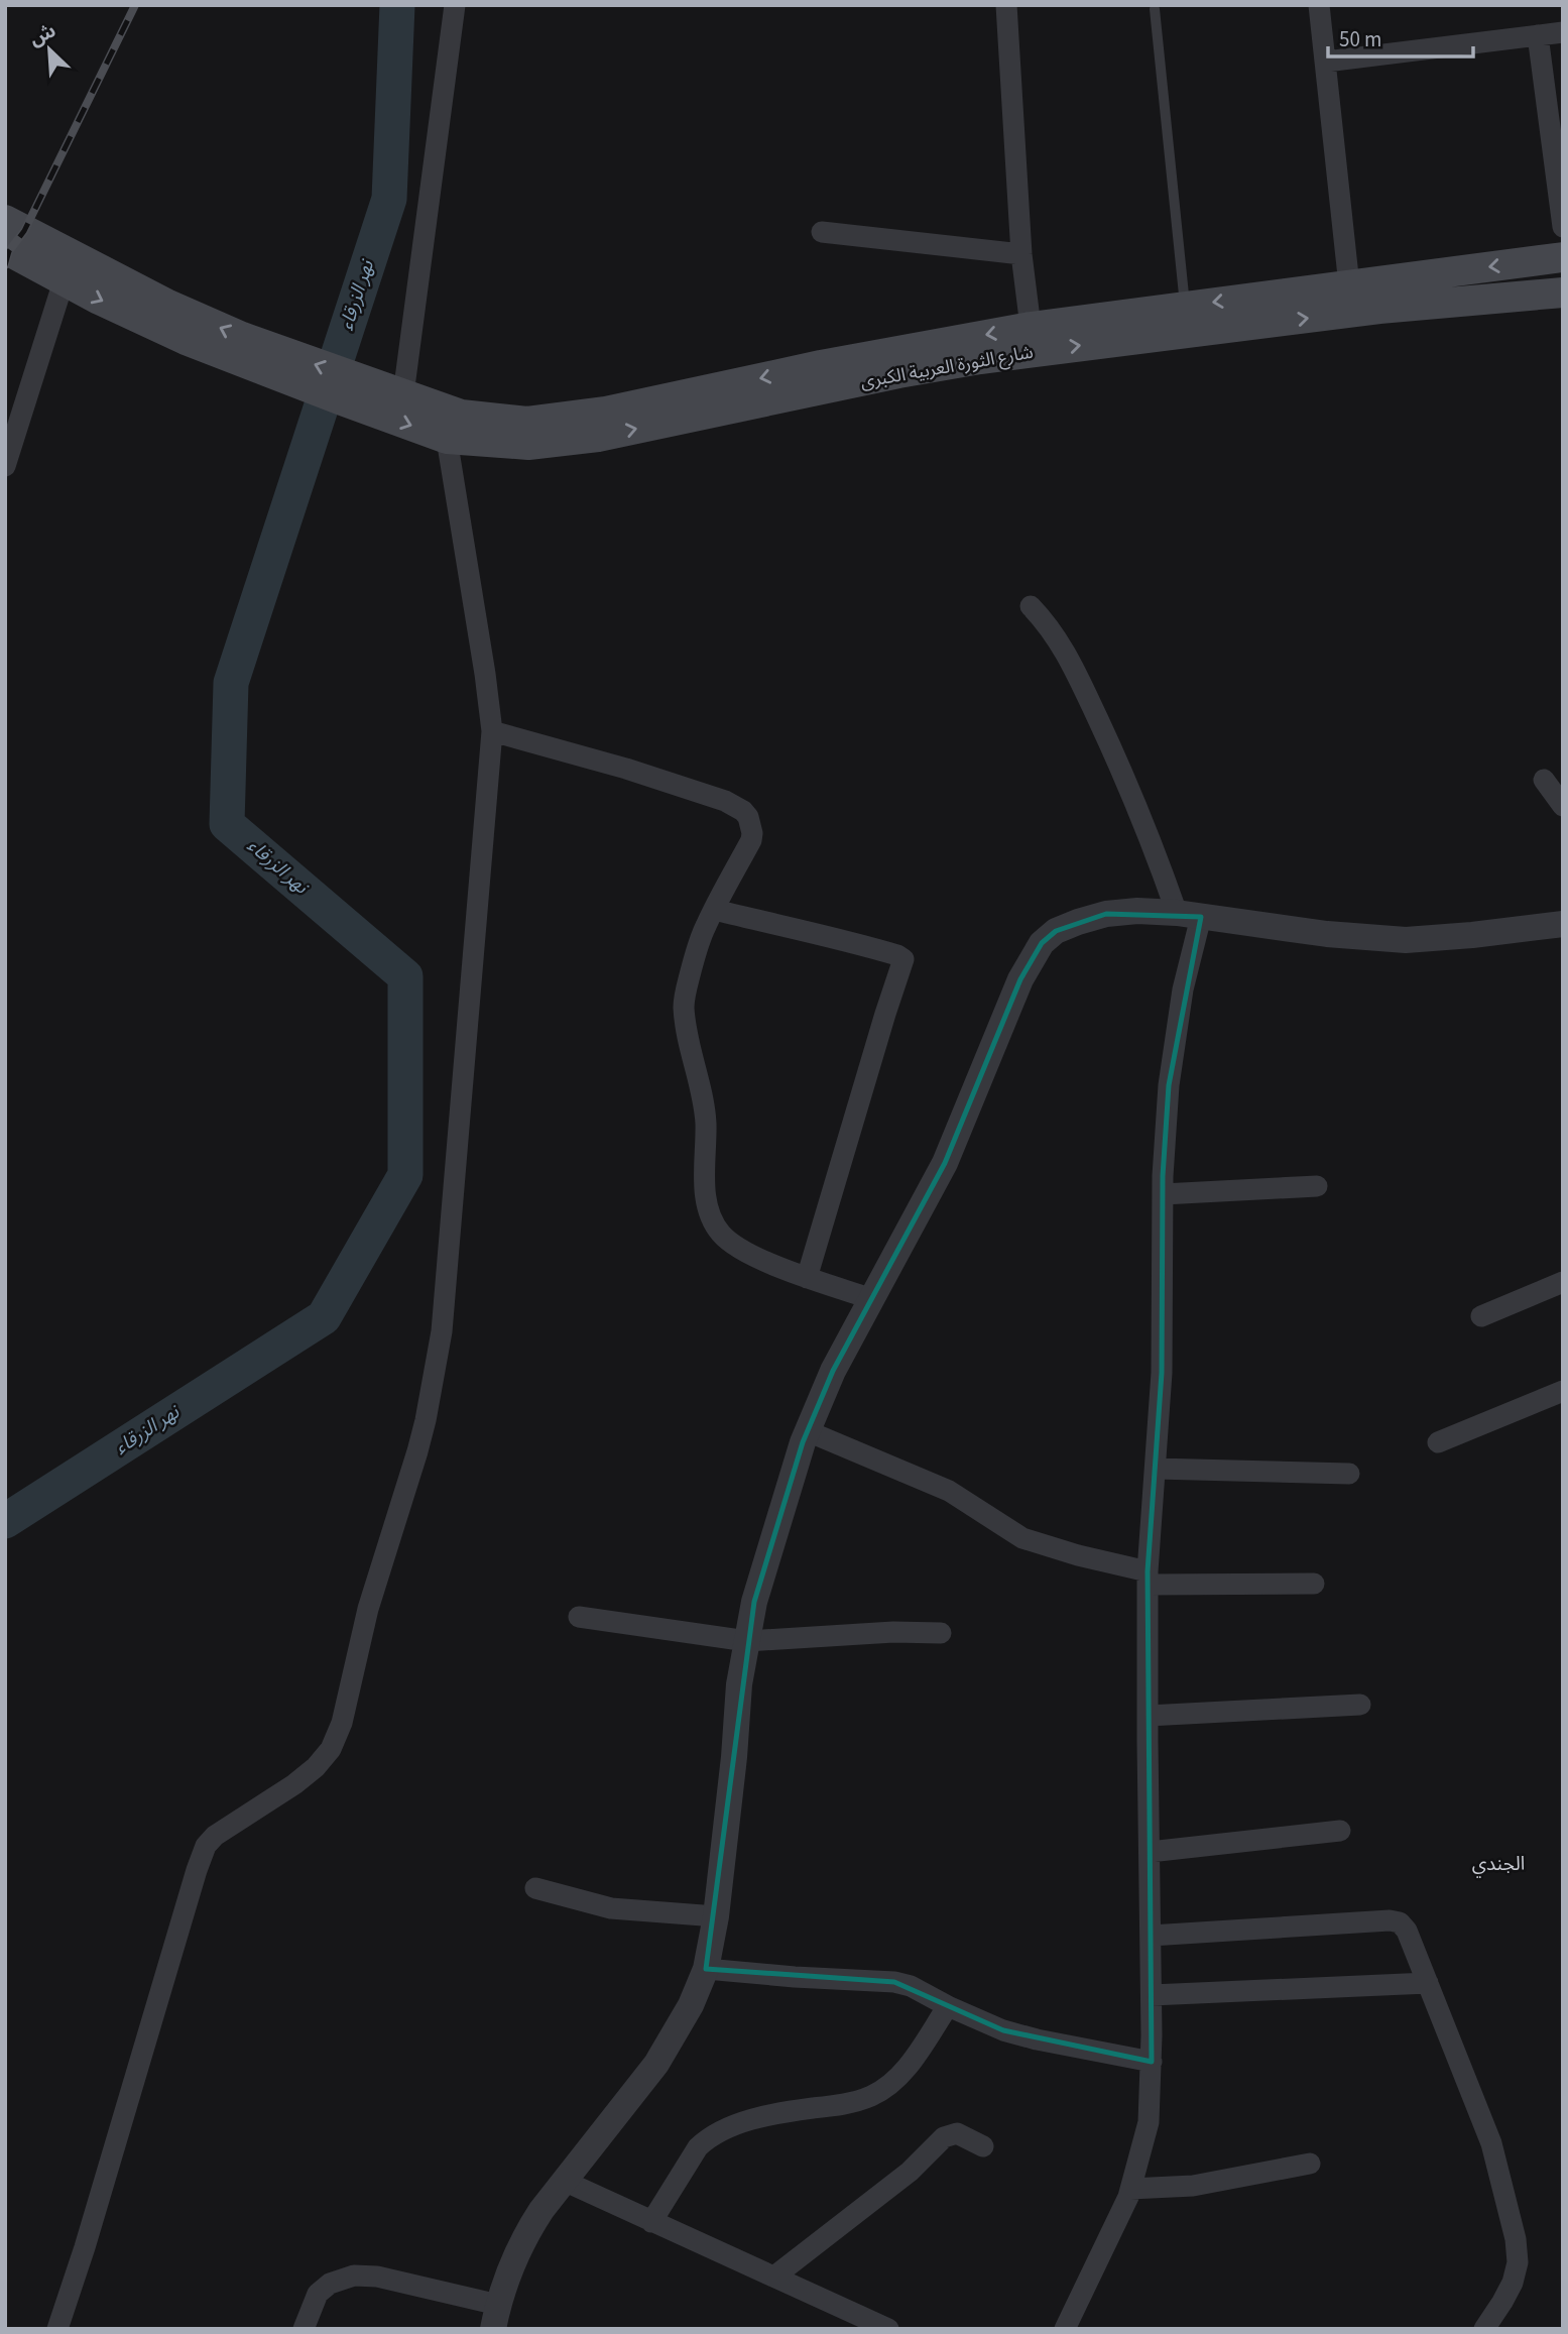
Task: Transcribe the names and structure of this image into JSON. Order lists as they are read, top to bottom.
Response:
{
  "streets": {
    "main road": ["شارع الثورة العربية الكبرى"]
  },
  "districts": ["الجندي"],
  "water": ["نهر الزرقاء"],
  "scale_bar": "50 m",
  "north": "top left"
}
